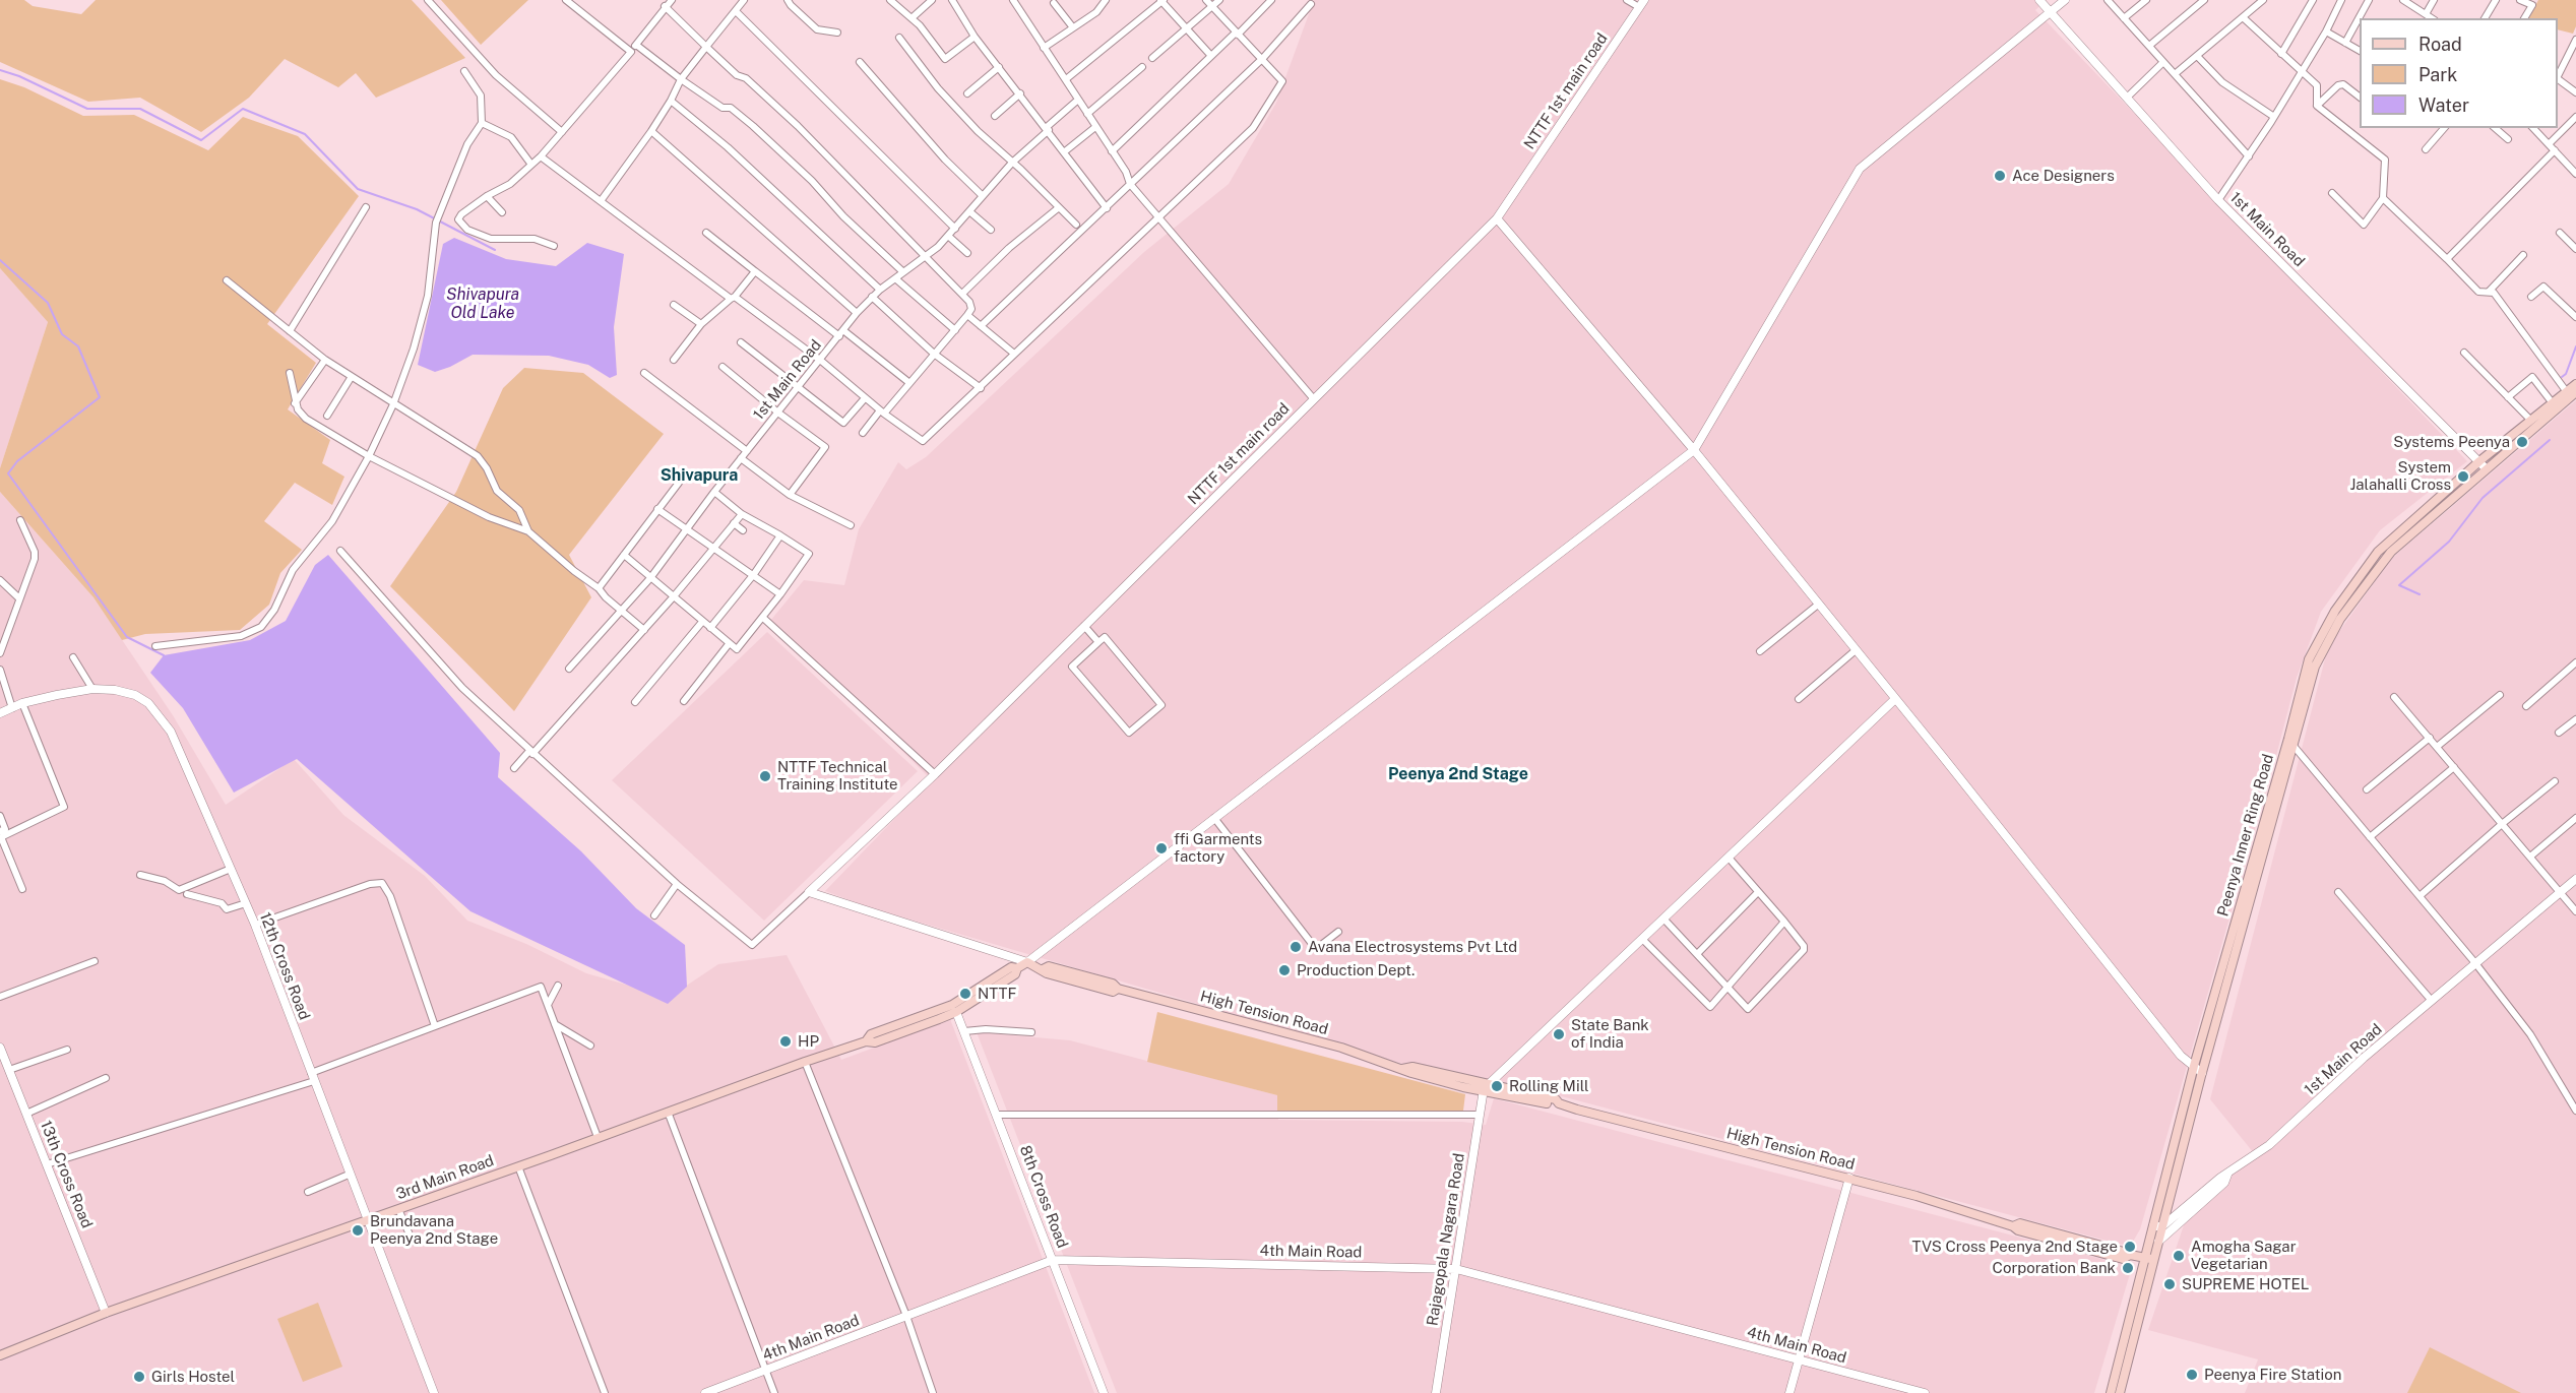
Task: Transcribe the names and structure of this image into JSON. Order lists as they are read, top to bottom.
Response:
{
  "streets": {
    "main road": ["Peenya Inner Ring Road", "High Tension Road", "3rd Main Road"],
    "street": [
      "NTTF 1st main road",
      "1st Main Road",
      "12th Cross Road",
      "13th Cross Road",
      "8th Cross Road",
      "Rajagopala Nagara Road",
      "4th Main Road"
    ]
  },
  "crossings": [
    ["1st Main Road", "Peenya Inner Ring Road"],
    ["Peenya Inner Ring Road", "High Tension Road"],
    ["12th Cross Road", "3rd Main Road"],
    ["High Tension Road", "3rd Main Road"],
    ["High Tension Road", "Rajagopala Nagara Road"],
    ["13th Cross Road", "3rd Main Road"],
    ["3rd Main Road", "8th Cross Road"],
    ["8th Cross Road", "4th Main Road"],
    ["Rajagopala Nagara Road", "4th Main Road"]
  ],
  "districts": ["Shivapura", "Peenya 2nd Stage"],
  "water": ["Shivapura Old Lake"],
  "places": [
    "Ace Designers",
    "Systems Peenya",
    "System Jalahalli Cross",
    "NTTF Technical Training Institute",
    "ffi Garments factory",
    "Avana Electrosystems Pvt Ltd",
    "Production Dept.",
    "NTTF",
    "State Bank of India",
    "HP",
    "Rolling Mill",
    "Brundavana Peenya 2nd Stage",
    "TVS Cross Peenya 2nd Stage",
    "Amogha Sagar Vegetarian",
    "Corporation Bank",
    "SUPREME HOTEL",
    "Peenya Fire Station",
    "Girls Hostel"
  ],
  "legend": ["Road", "Park", "Water"]
}
